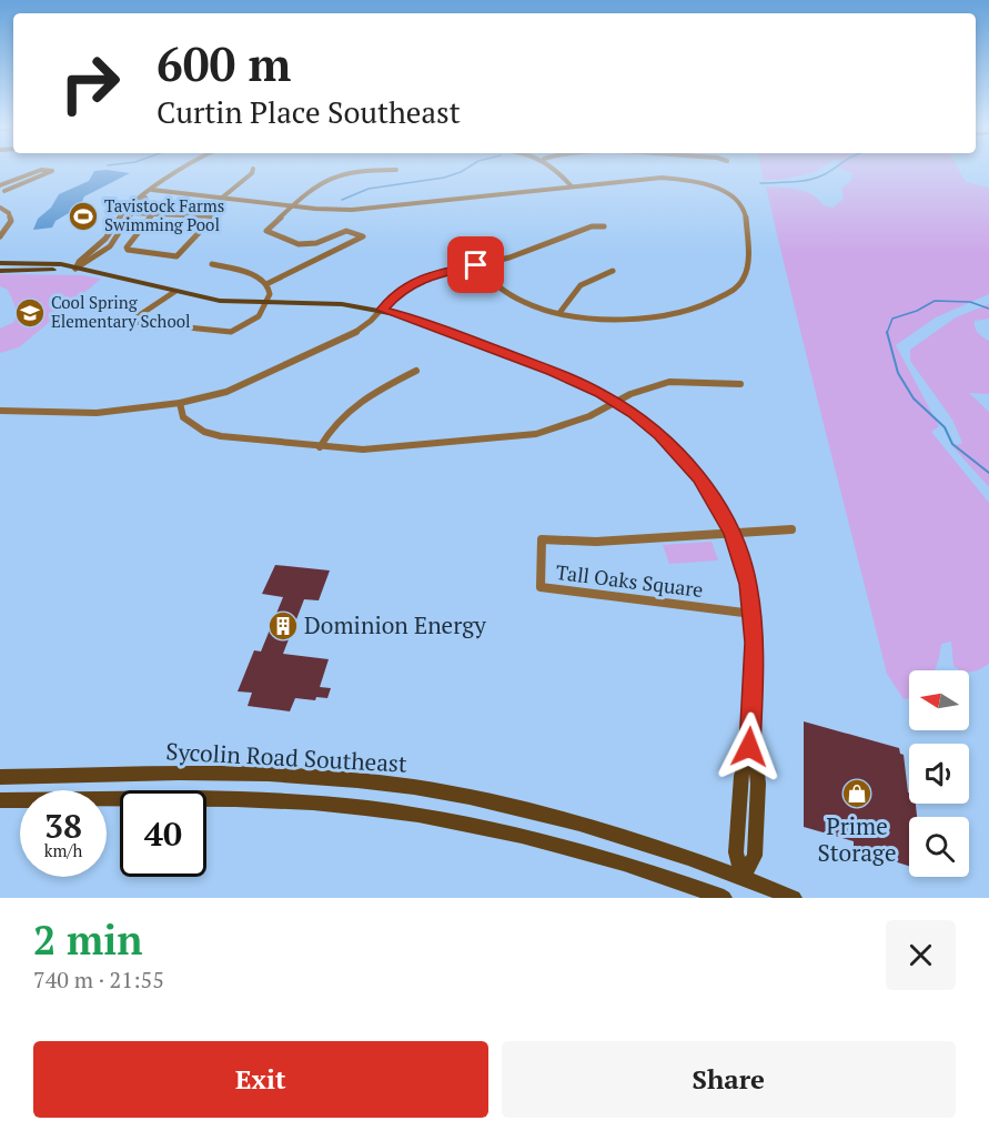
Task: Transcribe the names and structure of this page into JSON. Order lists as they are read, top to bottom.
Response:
{
  "streets": {
    "street": ["Tall Oaks Square", "Sycolin Road Southeast"]
  },
  "places": {
    "sports": ["Tavistock Farms Swimming Pool"],
    "school or university": ["Cool Spring Elementary School"],
    "building": ["Dominion Energy"],
    "shop": ["Prime Storage"]
  },
  "north": "left",
  "page": {
    "turn": ["600 m", "Curtin Place Southeast"],
    "speed": "38 km/h",
    "limit": "40",
    "heading": ["2 min", "740 m · 21:55"],
    "buttons": ["Exit", "Share"]
  }
}
